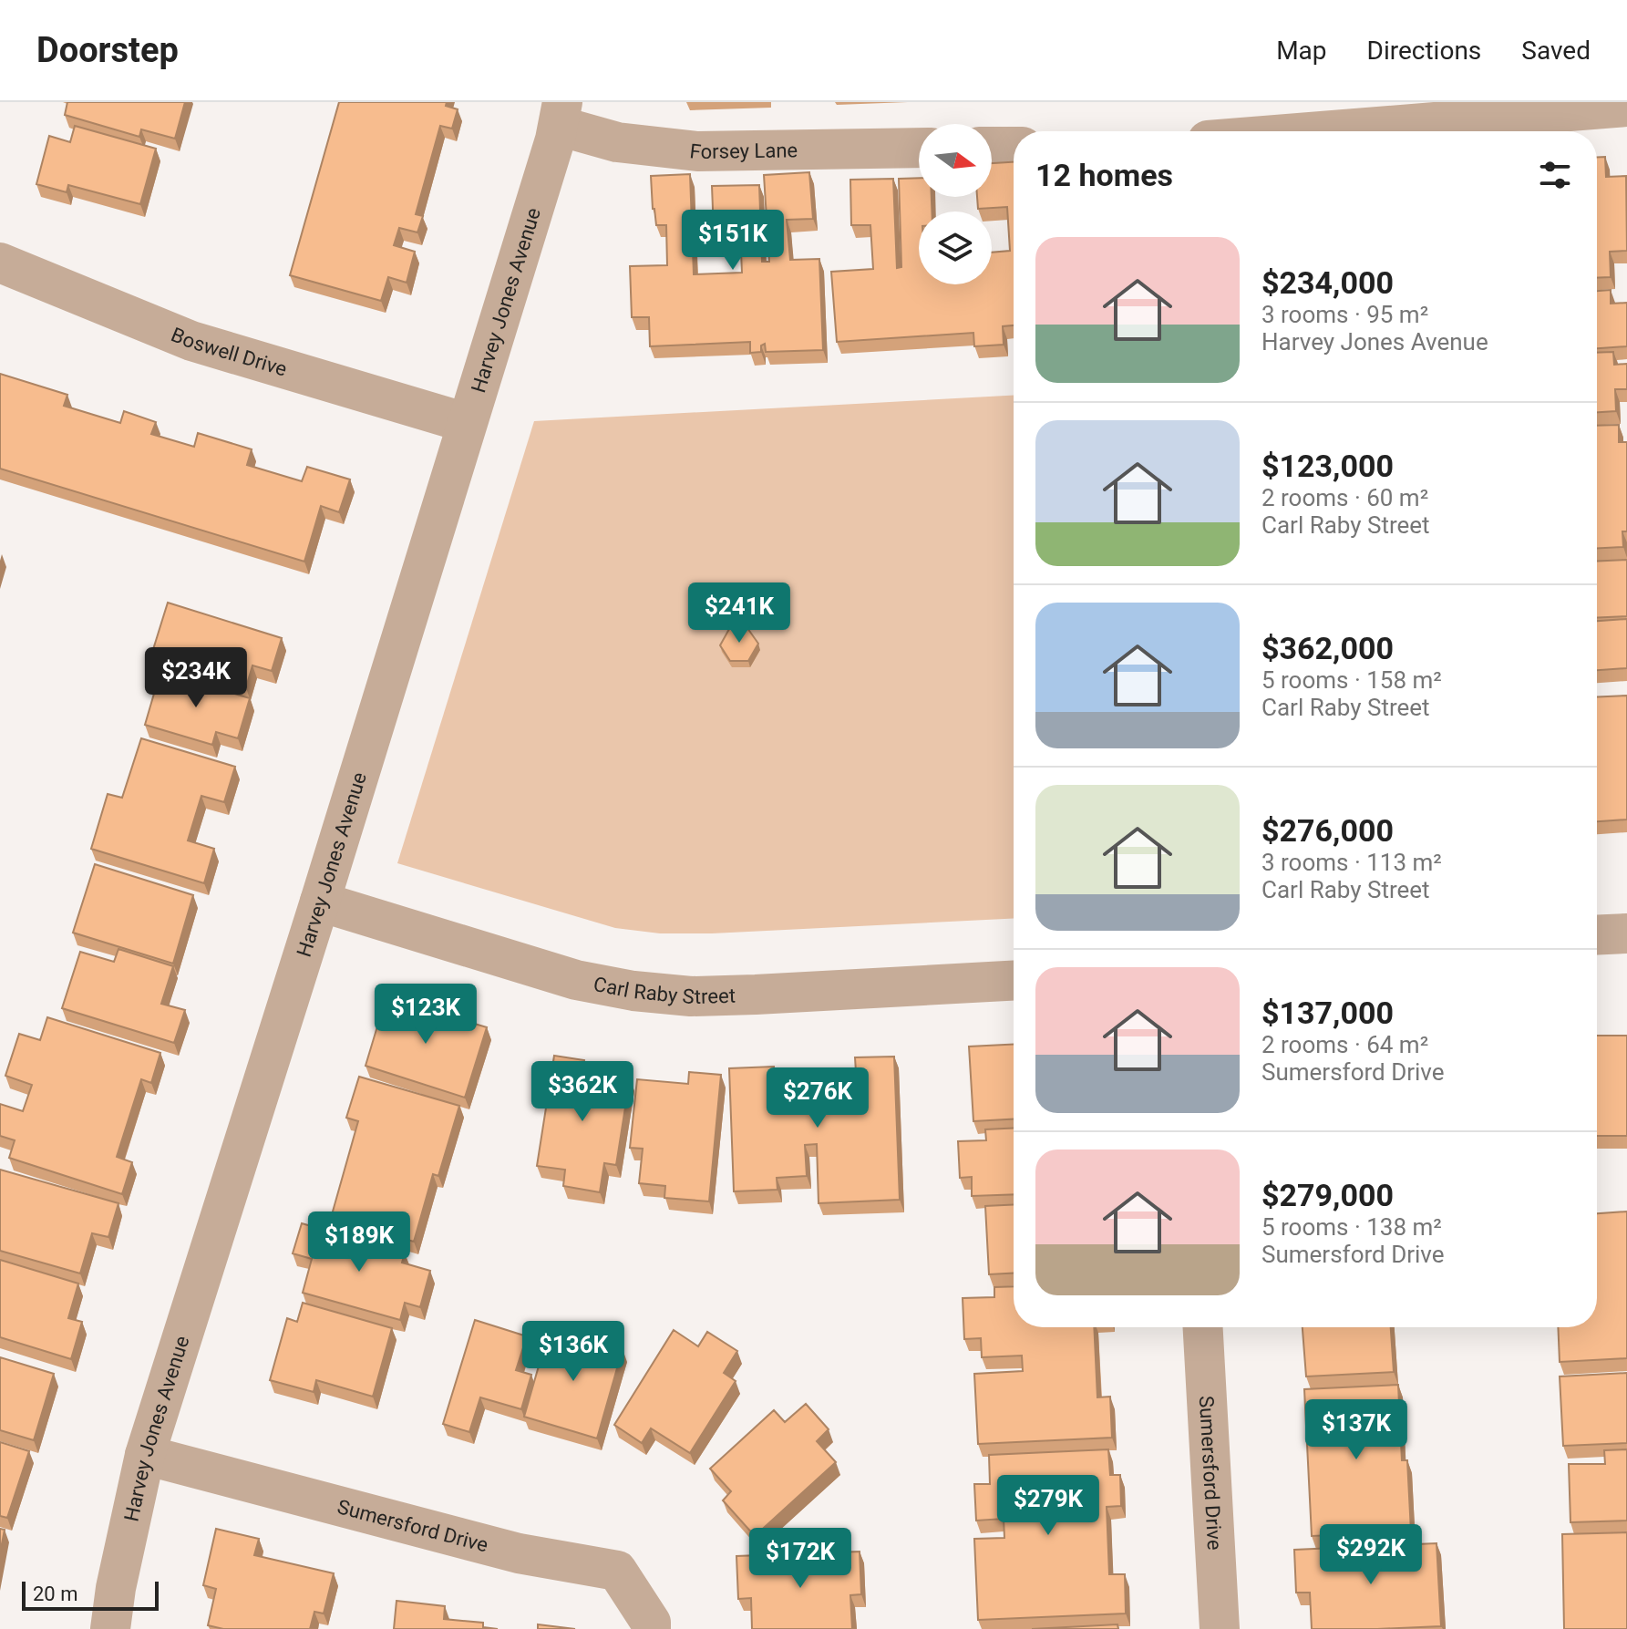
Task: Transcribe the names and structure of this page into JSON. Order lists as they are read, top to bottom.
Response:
{
  "streets": {
    "street": [
      "Forsey Lane",
      "Harvey Jones Avenue",
      "Boswell Drive",
      "Carl Raby Street",
      "Sumersford Drive"
    ]
  },
  "crossings": [
    ["Forsey Lane", "Harvey Jones Avenue"],
    ["Harvey Jones Avenue", "Boswell Drive"],
    ["Harvey Jones Avenue", "Carl Raby Street"],
    ["Harvey Jones Avenue", "Sumersford Drive"]
  ],
  "scale_bar": "20 m",
  "north": "right",
  "page": {
    "header": "Doorstep",
    "nav": ["Map", "Directions", "Saved"],
    "heading": "12 homes",
    "price": [
      "$151K",
      "$241K",
      "$234K",
      "$123K",
      "$362K",
      "$276K",
      "$189K",
      "$136K",
      "$137K",
      "$279K",
      "$292K",
      "$172K"
    ],
    "list": [
      {
        "name": "$234,000",
        "note": "3 rooms · 95 m² · Harvey Jones Avenue"
      },
      {
        "name": "$123,000",
        "note": "2 rooms · 60 m² · Carl Raby Street"
      },
      {
        "name": "$362,000",
        "note": "5 rooms · 158 m² · Carl Raby Street"
      },
      {
        "name": "$276,000",
        "note": "3 rooms · 113 m² · Carl Raby Street"
      },
      {
        "name": "$137,000",
        "note": "2 rooms · 64 m² · Sumersford Drive"
      },
      {
        "name": "$279,000",
        "note": "5 rooms · 138 m² · Sumersford Drive"
      }
    ],
    "scale": "20 m"
  }
}
